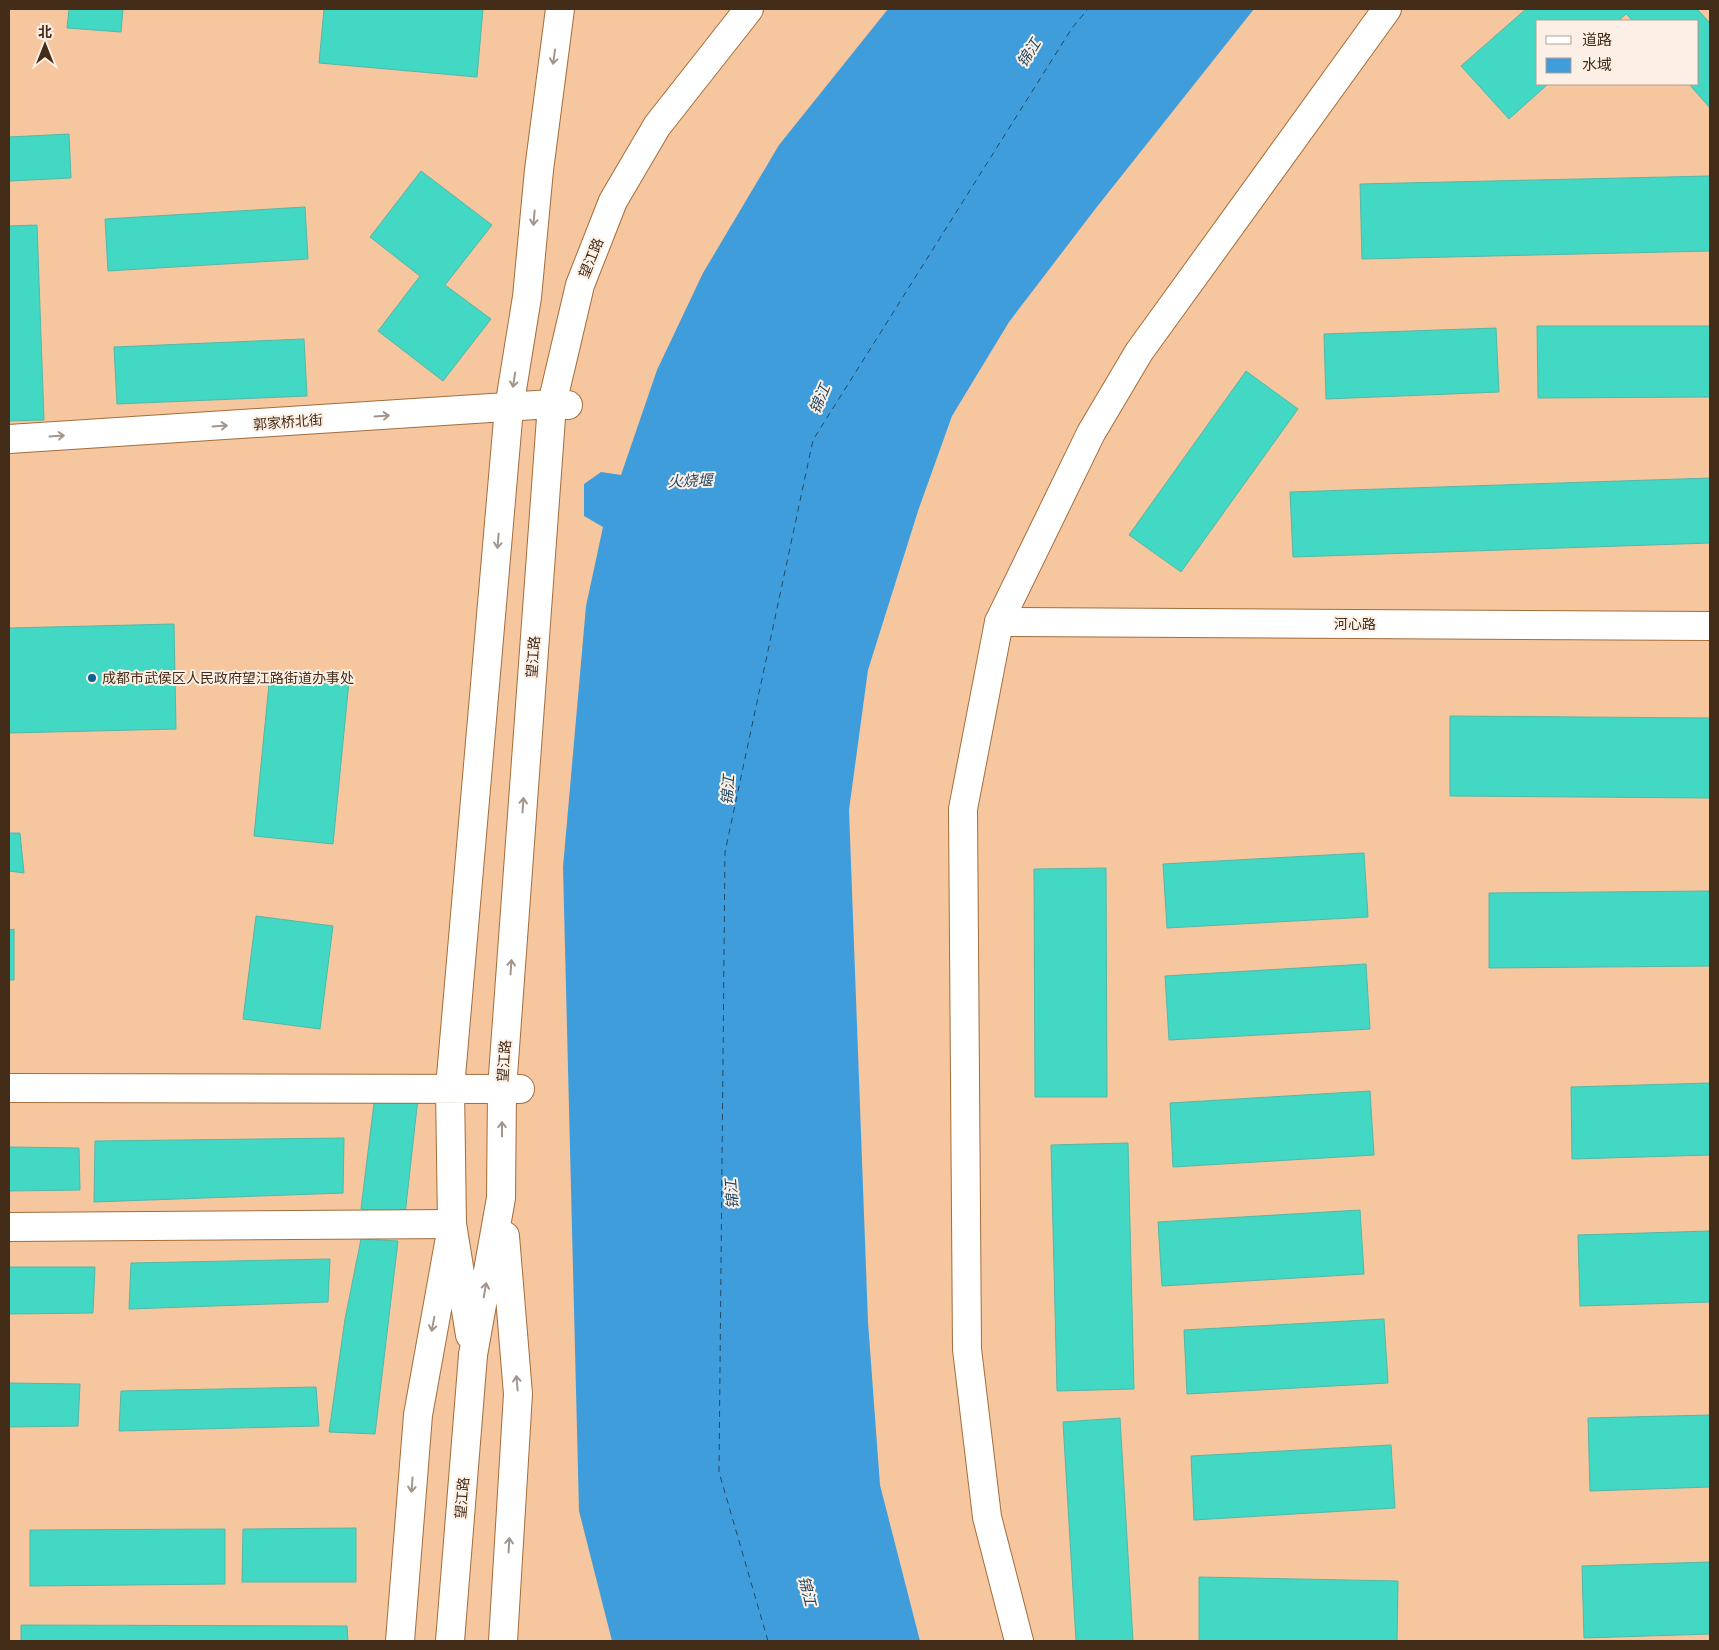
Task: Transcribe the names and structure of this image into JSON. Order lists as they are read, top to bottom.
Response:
{
  "streets": {
    "street": ["望江路", "郭家桥北街", "河心路"]
  },
  "crossings": [
    ["望江路", "郭家桥北街"]
  ],
  "one_way": ["郭家桥北街"],
  "water": ["锦江", "火烧堰"],
  "places": ["成都市武侯区人民政府望江路街道办事处"],
  "legend": ["道路", "水域"],
  "north": "top"
}
